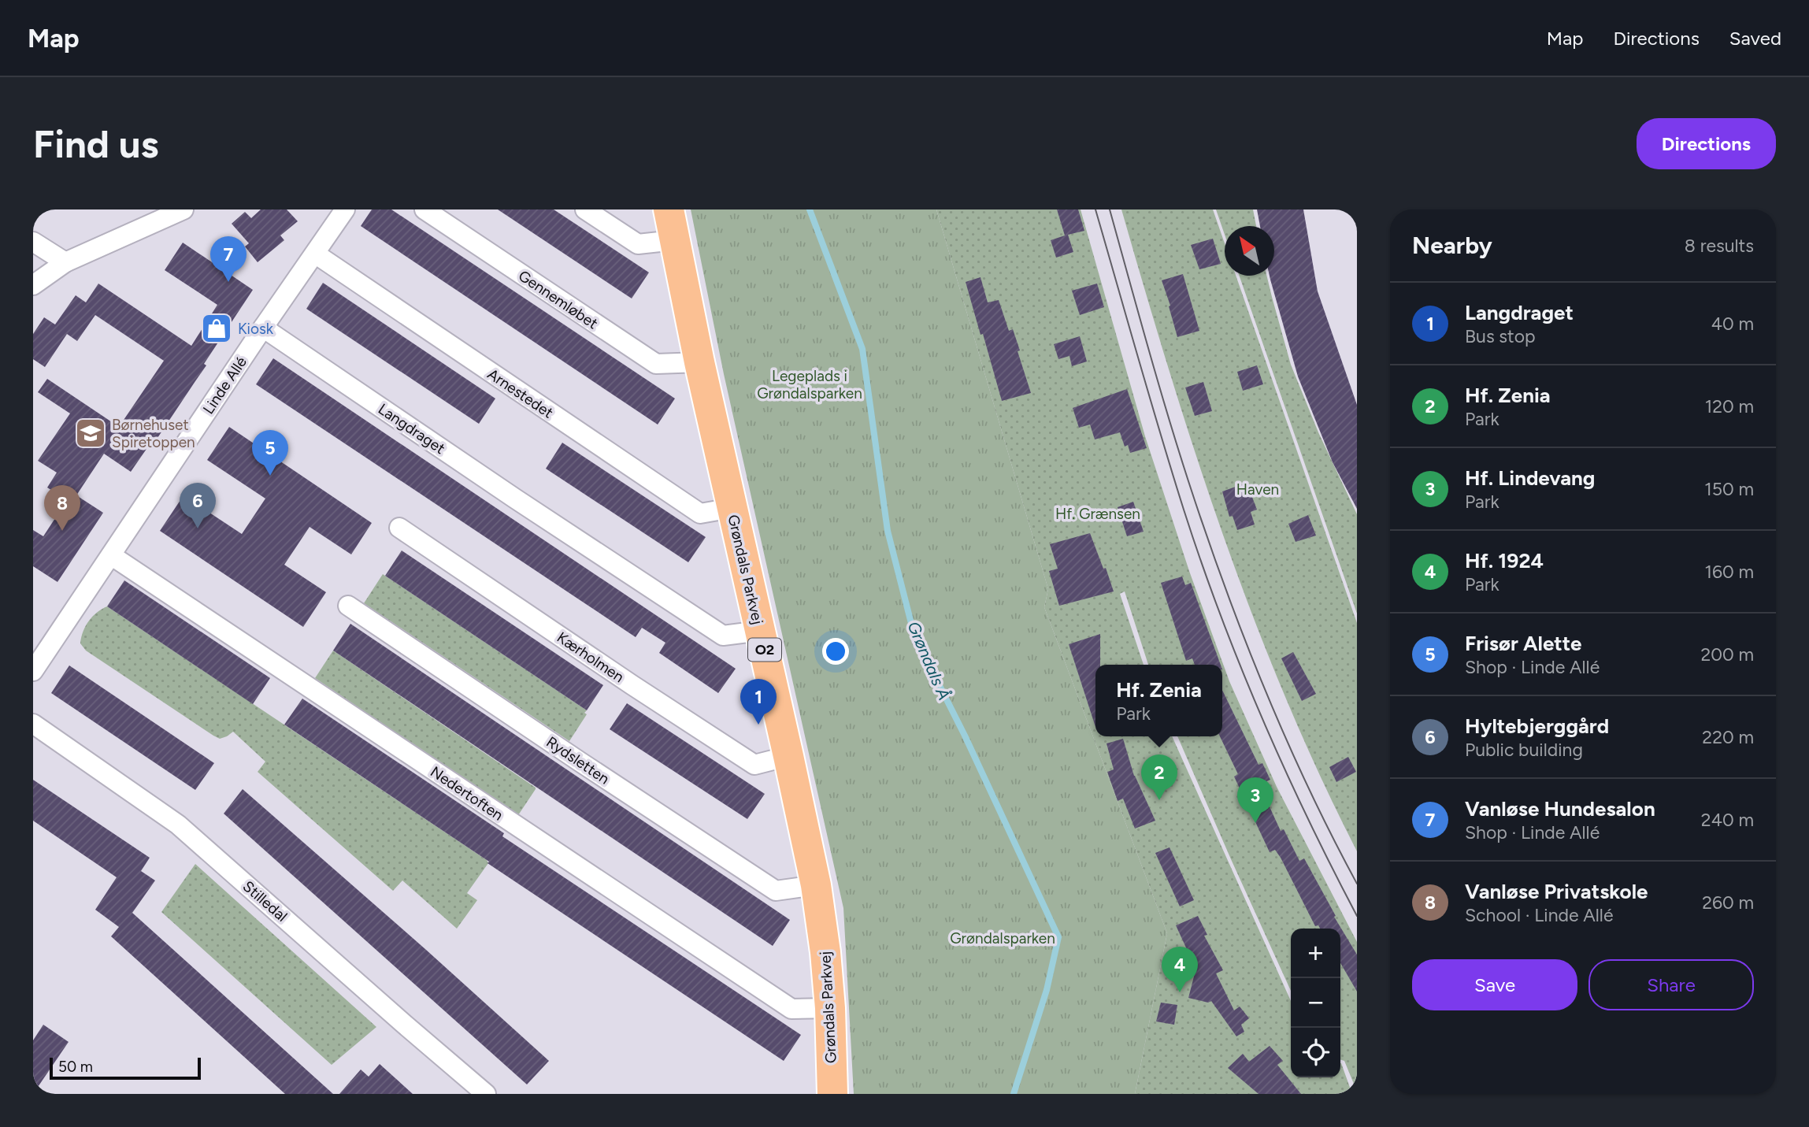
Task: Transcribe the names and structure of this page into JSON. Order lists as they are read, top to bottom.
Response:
{
  "streets": {
    "main road": ["Grøndals Parkvej", "O2"],
    "street": [
      "Gennemløbet",
      "Linde Allé",
      "Arnestedet",
      "Langdraget",
      "Kærholmen",
      "Rydsletten",
      "Nedertoften",
      "Stilledal"
    ]
  },
  "crossings": [
    ["Gennemløbet", "Grøndals Parkvej"],
    ["Linde Allé", "Arnestedet"],
    ["Linde Allé", "Langdraget"],
    ["Linde Allé", "Nedertoften"],
    ["Arnestedet", "Grøndals Parkvej"],
    ["Langdraget", "Grøndals Parkvej"],
    ["Grøndals Parkvej", "Kærholmen"],
    ["Grøndals Parkvej", "Rydsletten"],
    ["Grøndals Parkvej", "Nedertoften"]
  ],
  "water": ["Grøndals Å"],
  "parks": [
    "Legeplads i Grøndalsparken",
    "Haven",
    "Hf. Grænsen",
    "Grøndalsparken"
  ],
  "places": {
    "shop": ["Kiosk"],
    "school or university": ["Børnehuset Spiretoppen"]
  },
  "scale_bar": "50 m",
  "north": "top left",
  "page": {
    "header": "Map",
    "nav": ["Map", "Directions", "Saved"],
    "buttons": [
      "Directions",
      ["Save", "Share"]
    ],
    "title": "Find us",
    "heading": ["Nearby", "8 results"],
    "pins": [
      "7",
      "5",
      "6",
      "8",
      "1",
      "2",
      "3",
      "4"
    ],
    "list": [
      {
        "mark": "1",
        "name": "Langdraget",
        "note": "Bus stop",
        "value": "40 m"
      },
      {
        "mark": "2",
        "name": "Hf. Zenia",
        "note": "Park",
        "value": "120 m"
      },
      {
        "mark": "3",
        "name": "Hf. Lindevang",
        "note": "Park",
        "value": "150 m"
      },
      {
        "mark": "4",
        "name": "Hf. 1924",
        "note": "Park",
        "value": "160 m"
      },
      {
        "mark": "5",
        "name": "Frisør Alette",
        "note": "Shop · Linde Allé",
        "value": "200 m"
      },
      {
        "mark": "6",
        "name": "Hyltebjerggård",
        "note": "Public building",
        "value": "220 m"
      },
      {
        "mark": "7",
        "name": "Vanløse Hundesalon",
        "note": "Shop · Linde Allé",
        "value": "240 m"
      },
      {
        "mark": "8",
        "name": "Vanløse Privatskole",
        "note": "School · Linde Allé",
        "value": "260 m"
      }
    ],
    "popup": ["Hf. Zenia", "Park"],
    "map_buttons": ["+", "−"],
    "scale": "50 m"
  }
}
